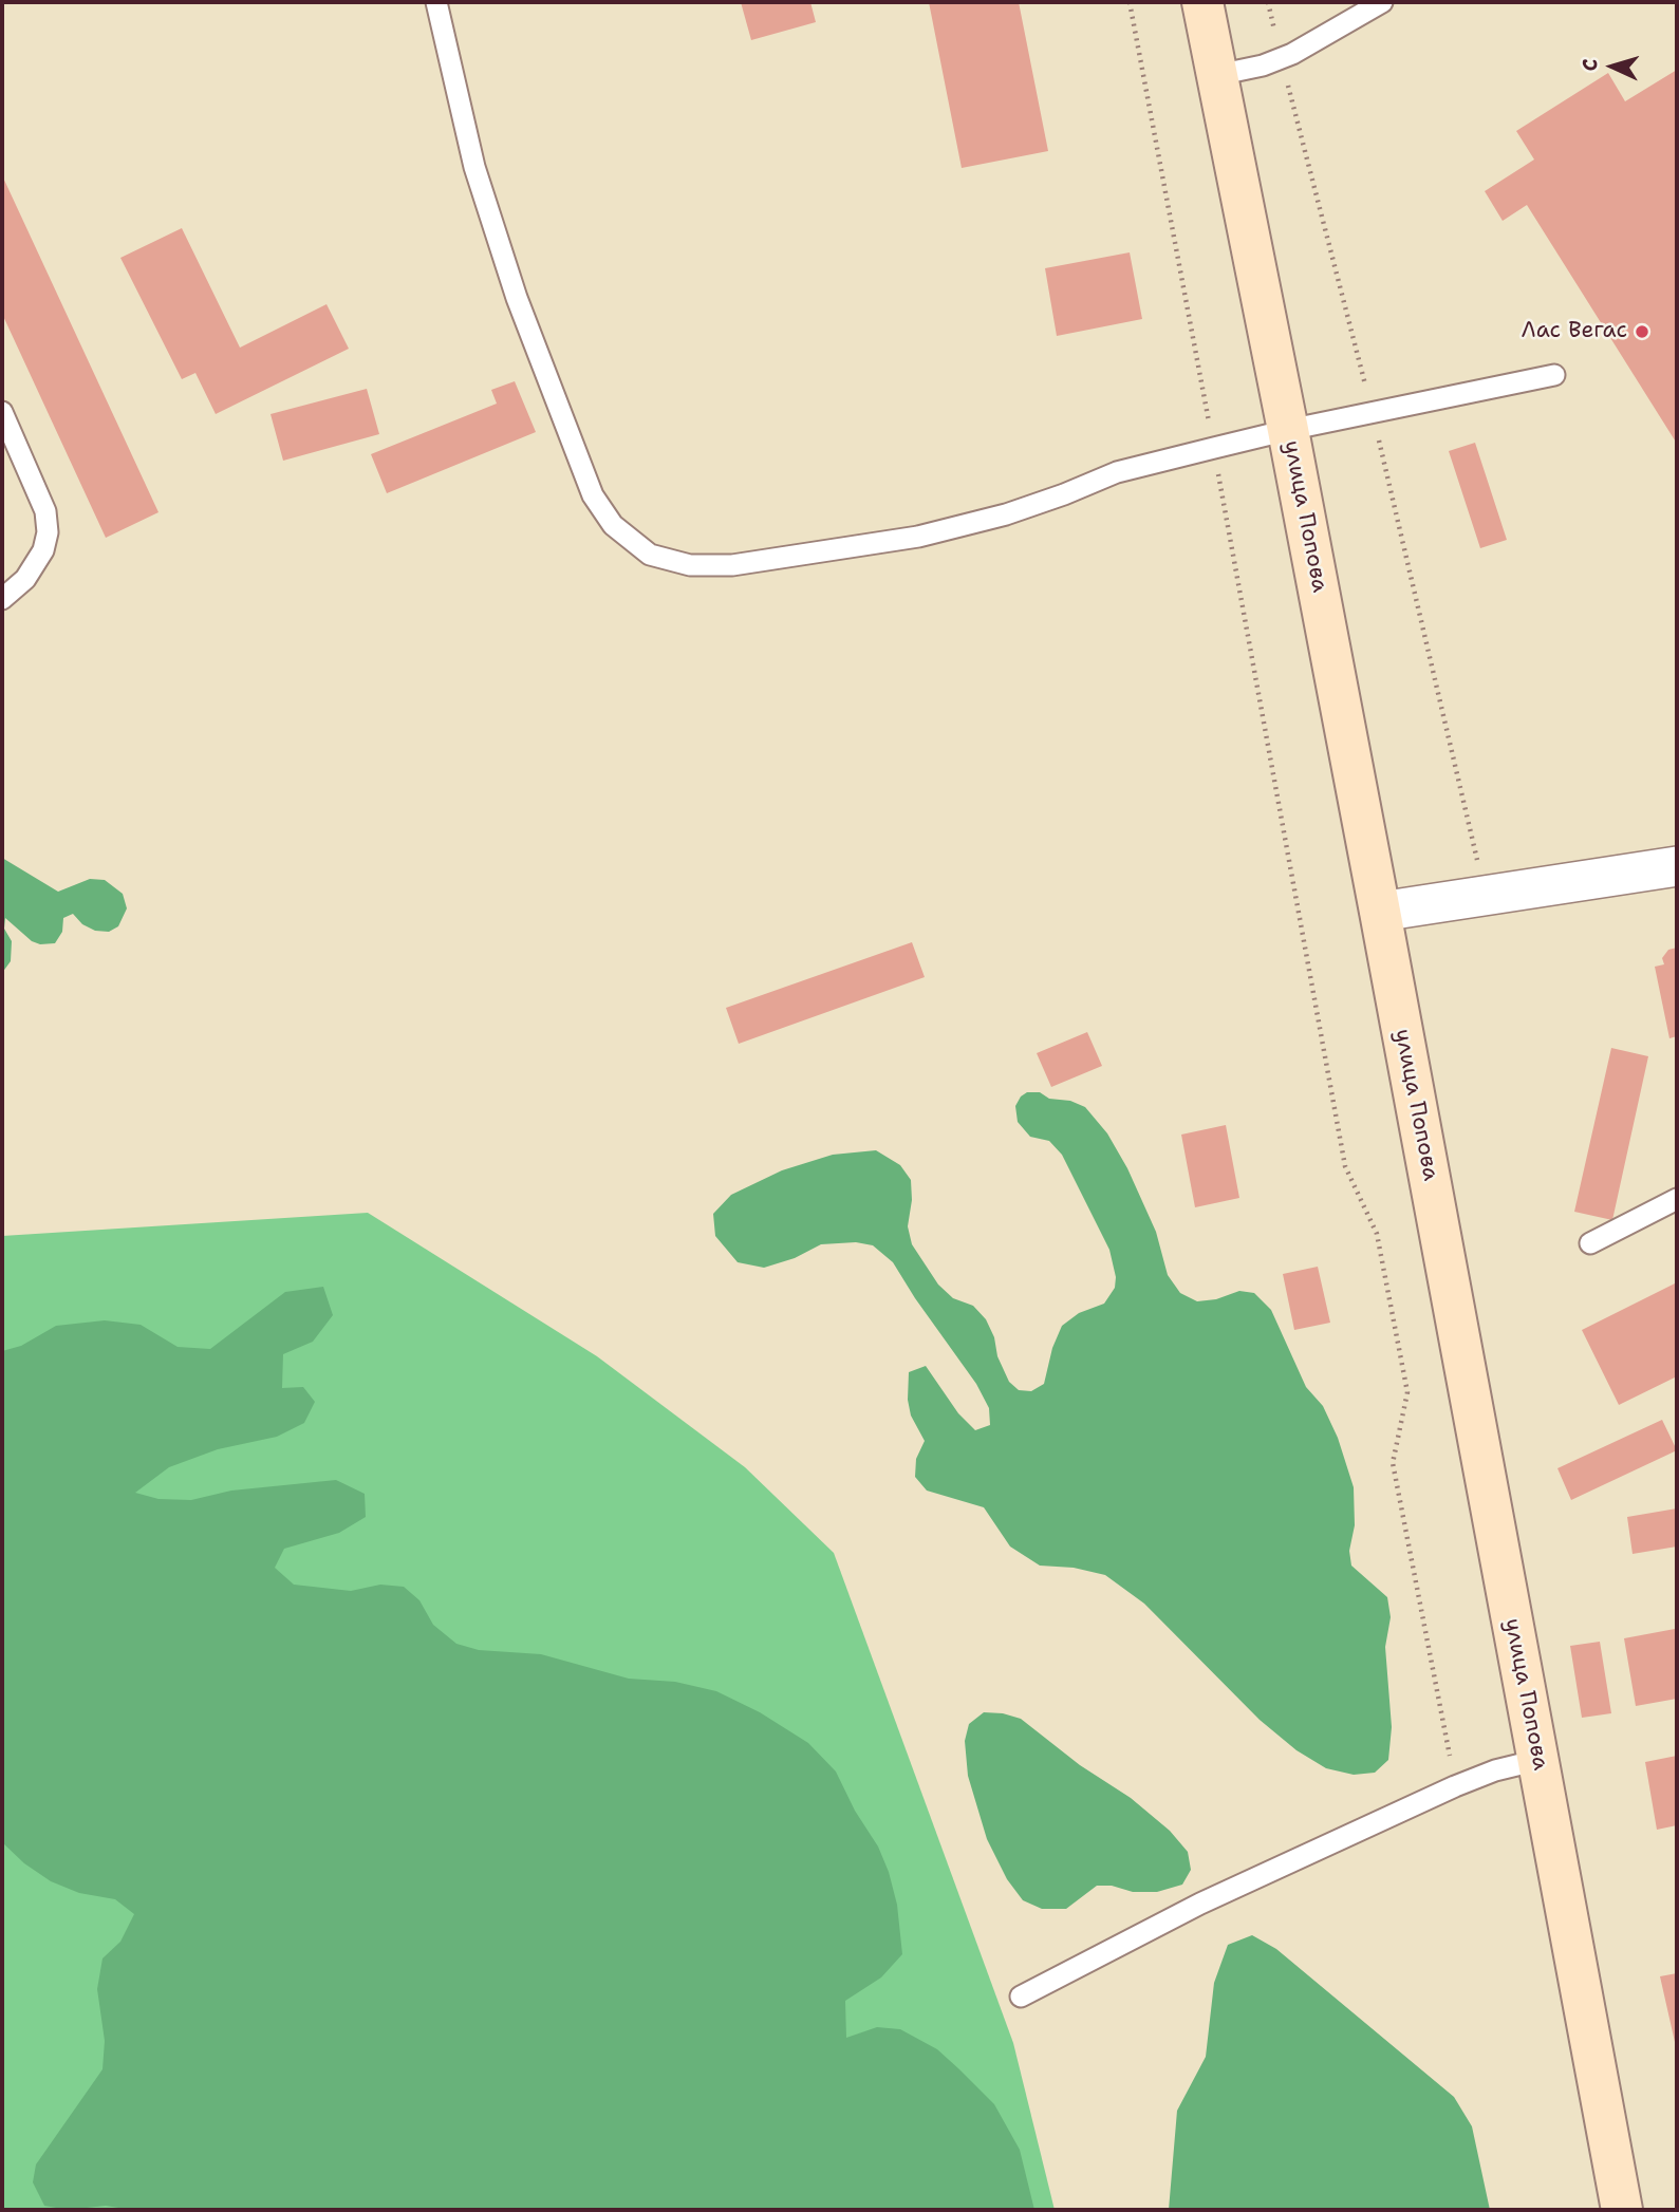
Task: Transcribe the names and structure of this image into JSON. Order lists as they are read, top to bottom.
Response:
{
  "streets": {
    "main road": ["улица Попова"]
  },
  "places": ["Лас Вегас"],
  "north": "left"
}
